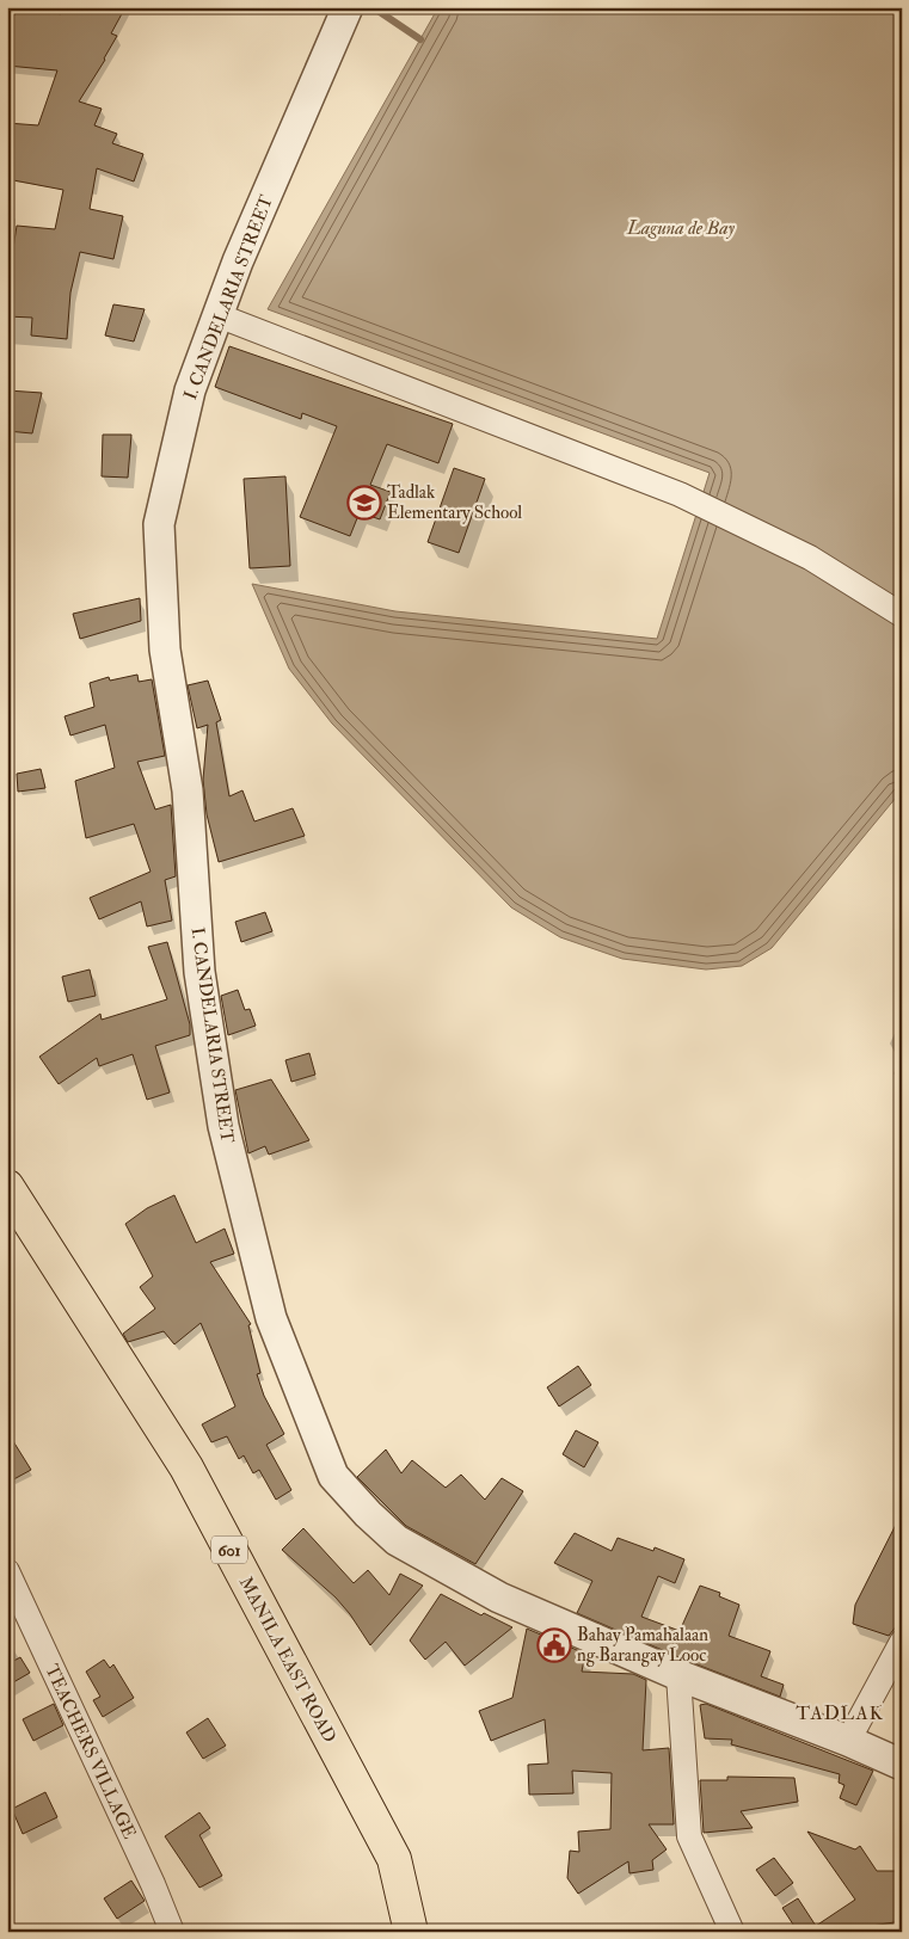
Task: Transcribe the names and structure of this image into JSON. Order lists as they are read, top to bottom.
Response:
{
  "streets": {
    "main road": ["601", "MANILA EAST ROAD"],
    "street": ["I. CANDELARIA STREET", "TEACHERS VILLAGE"]
  },
  "districts": ["TADLAK"],
  "water": ["Laguna de Bay"],
  "places": {
    "school or university": ["Tadlak Elementary School"],
    "public building": ["Bahay Pamahalaan ng Barangay Looc"]
  }
}
